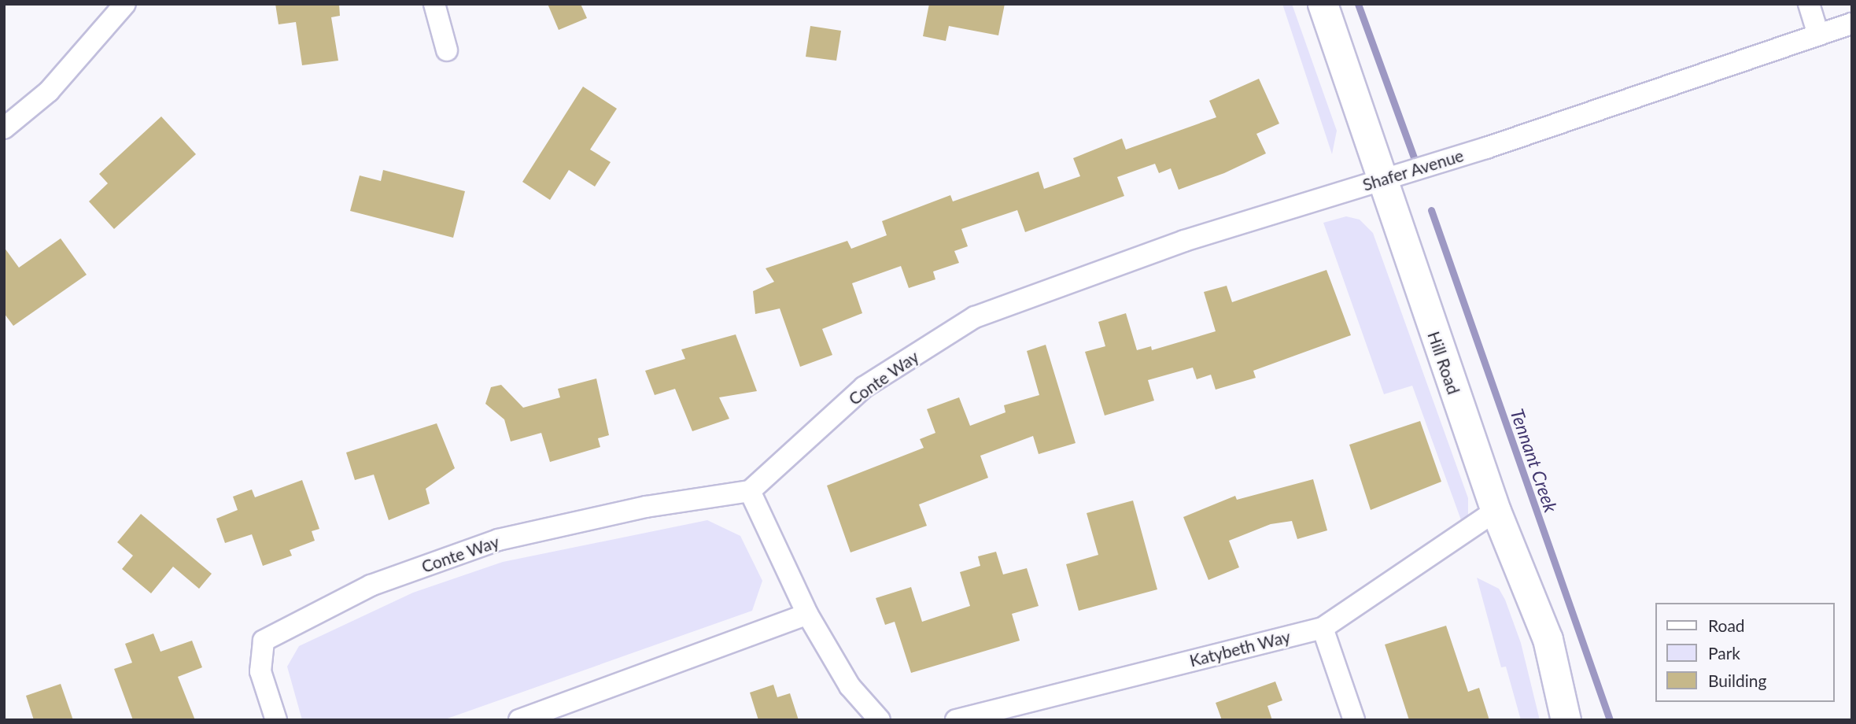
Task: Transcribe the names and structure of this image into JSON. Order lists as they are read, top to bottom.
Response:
{
  "streets": {
    "main road": ["Hill Road"],
    "street": ["Shafer Avenue", "Conte Way", "Katybeth Way"]
  },
  "crossings": [
    ["Shafer Avenue", "Hill Road"],
    ["Shafer Avenue", "Conte Way"],
    ["Hill Road", "Katybeth Way"]
  ],
  "water": ["Tennant Creek"],
  "legend": ["Road", "Park", "Building"]
}
